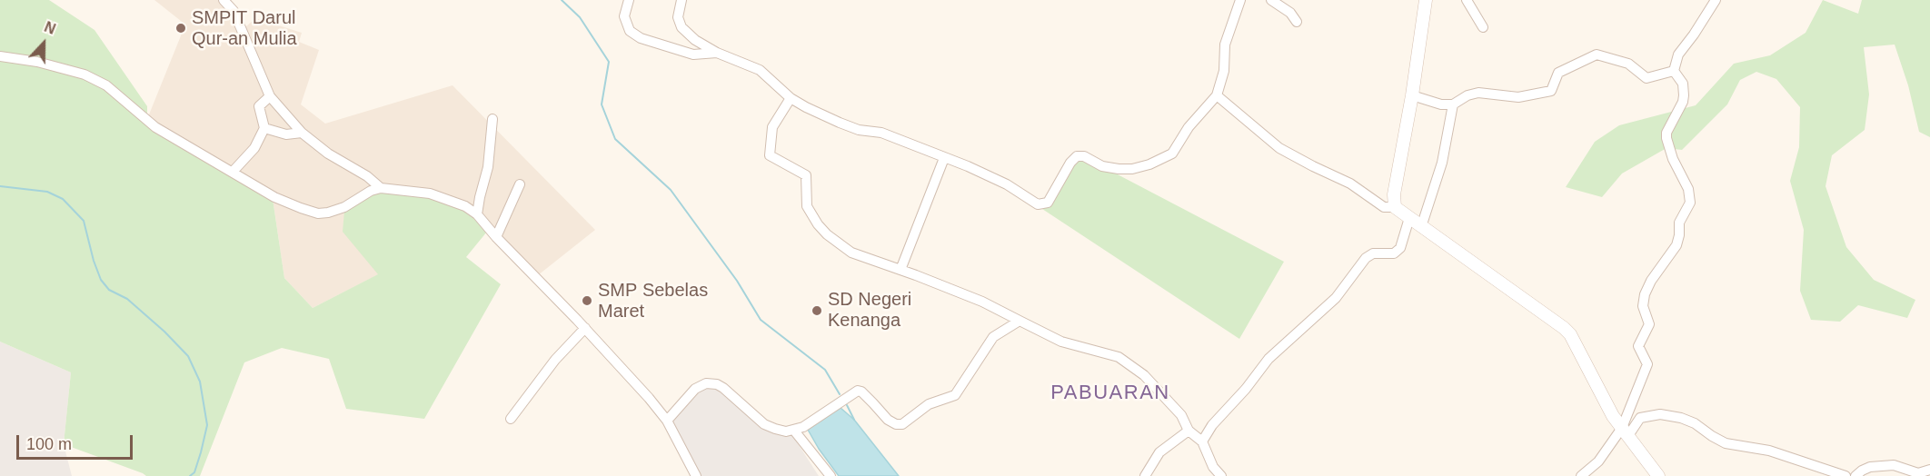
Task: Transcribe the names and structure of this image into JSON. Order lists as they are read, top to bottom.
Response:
{
  "districts": ["PABUARAN"],
  "places": ["SMPIT Darul Qur-an Mulia", "SMP Sebelas Maret", "SD Negeri Kenanga"],
  "scale_bar": "100 m",
  "north": "top"
}
